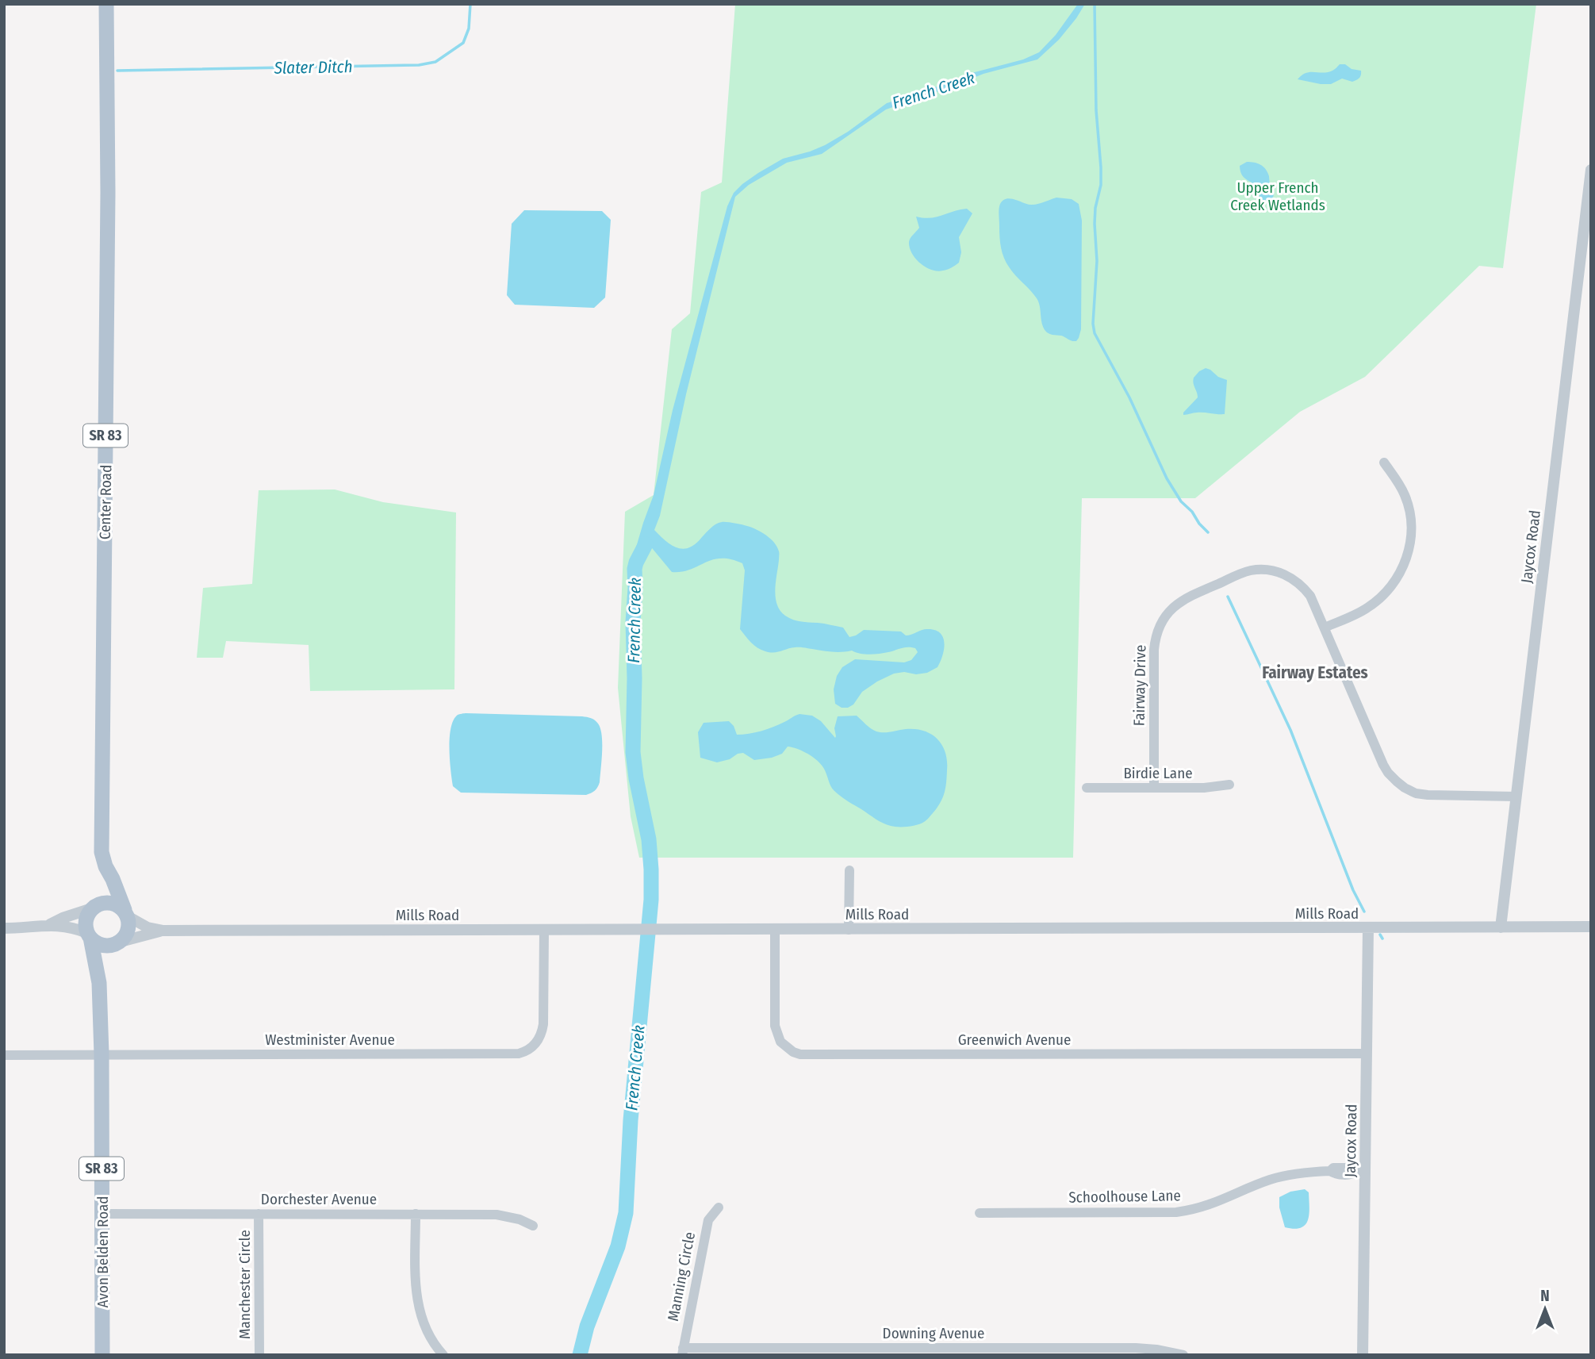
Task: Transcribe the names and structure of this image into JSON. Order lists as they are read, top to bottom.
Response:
{
  "streets": {
    "main road": ["SR 83", "Center Road", "Avon Belden Road"],
    "street": [
      "Jaycox Road",
      "Fairway Drive",
      "Birdie Lane",
      "Mills Road",
      "Westminister Avenue",
      "Greenwich Avenue",
      "Schoolhouse Lane",
      "Dorchester Avenue",
      "Manning Circle",
      "Manchester Circle",
      "Downing Avenue"
    ]
  },
  "crossings": [
    ["Center Road", "Mills Road"],
    ["Center Road", "Avon Belden Road"],
    ["Jaycox Road", "Fairway Drive"],
    ["Jaycox Road", "Mills Road"],
    ["Jaycox Road", "Greenwich Avenue"],
    ["Jaycox Road", "Schoolhouse Lane"],
    ["Fairway Drive", "Birdie Lane"],
    ["Mills Road", "Westminister Avenue"],
    ["Mills Road", "Greenwich Avenue"],
    ["Mills Road", "Avon Belden Road"],
    ["Westminister Avenue", "Avon Belden Road"],
    ["Dorchester Avenue", "Avon Belden Road"],
    ["Dorchester Avenue", "Manchester Circle"],
    ["Manning Circle", "Downing Avenue"]
  ],
  "districts": ["Fairway Estates"],
  "water": ["Slater Ditch", "French Creek"],
  "parks": ["Upper French Creek Wetlands"],
  "north": "top"
}
